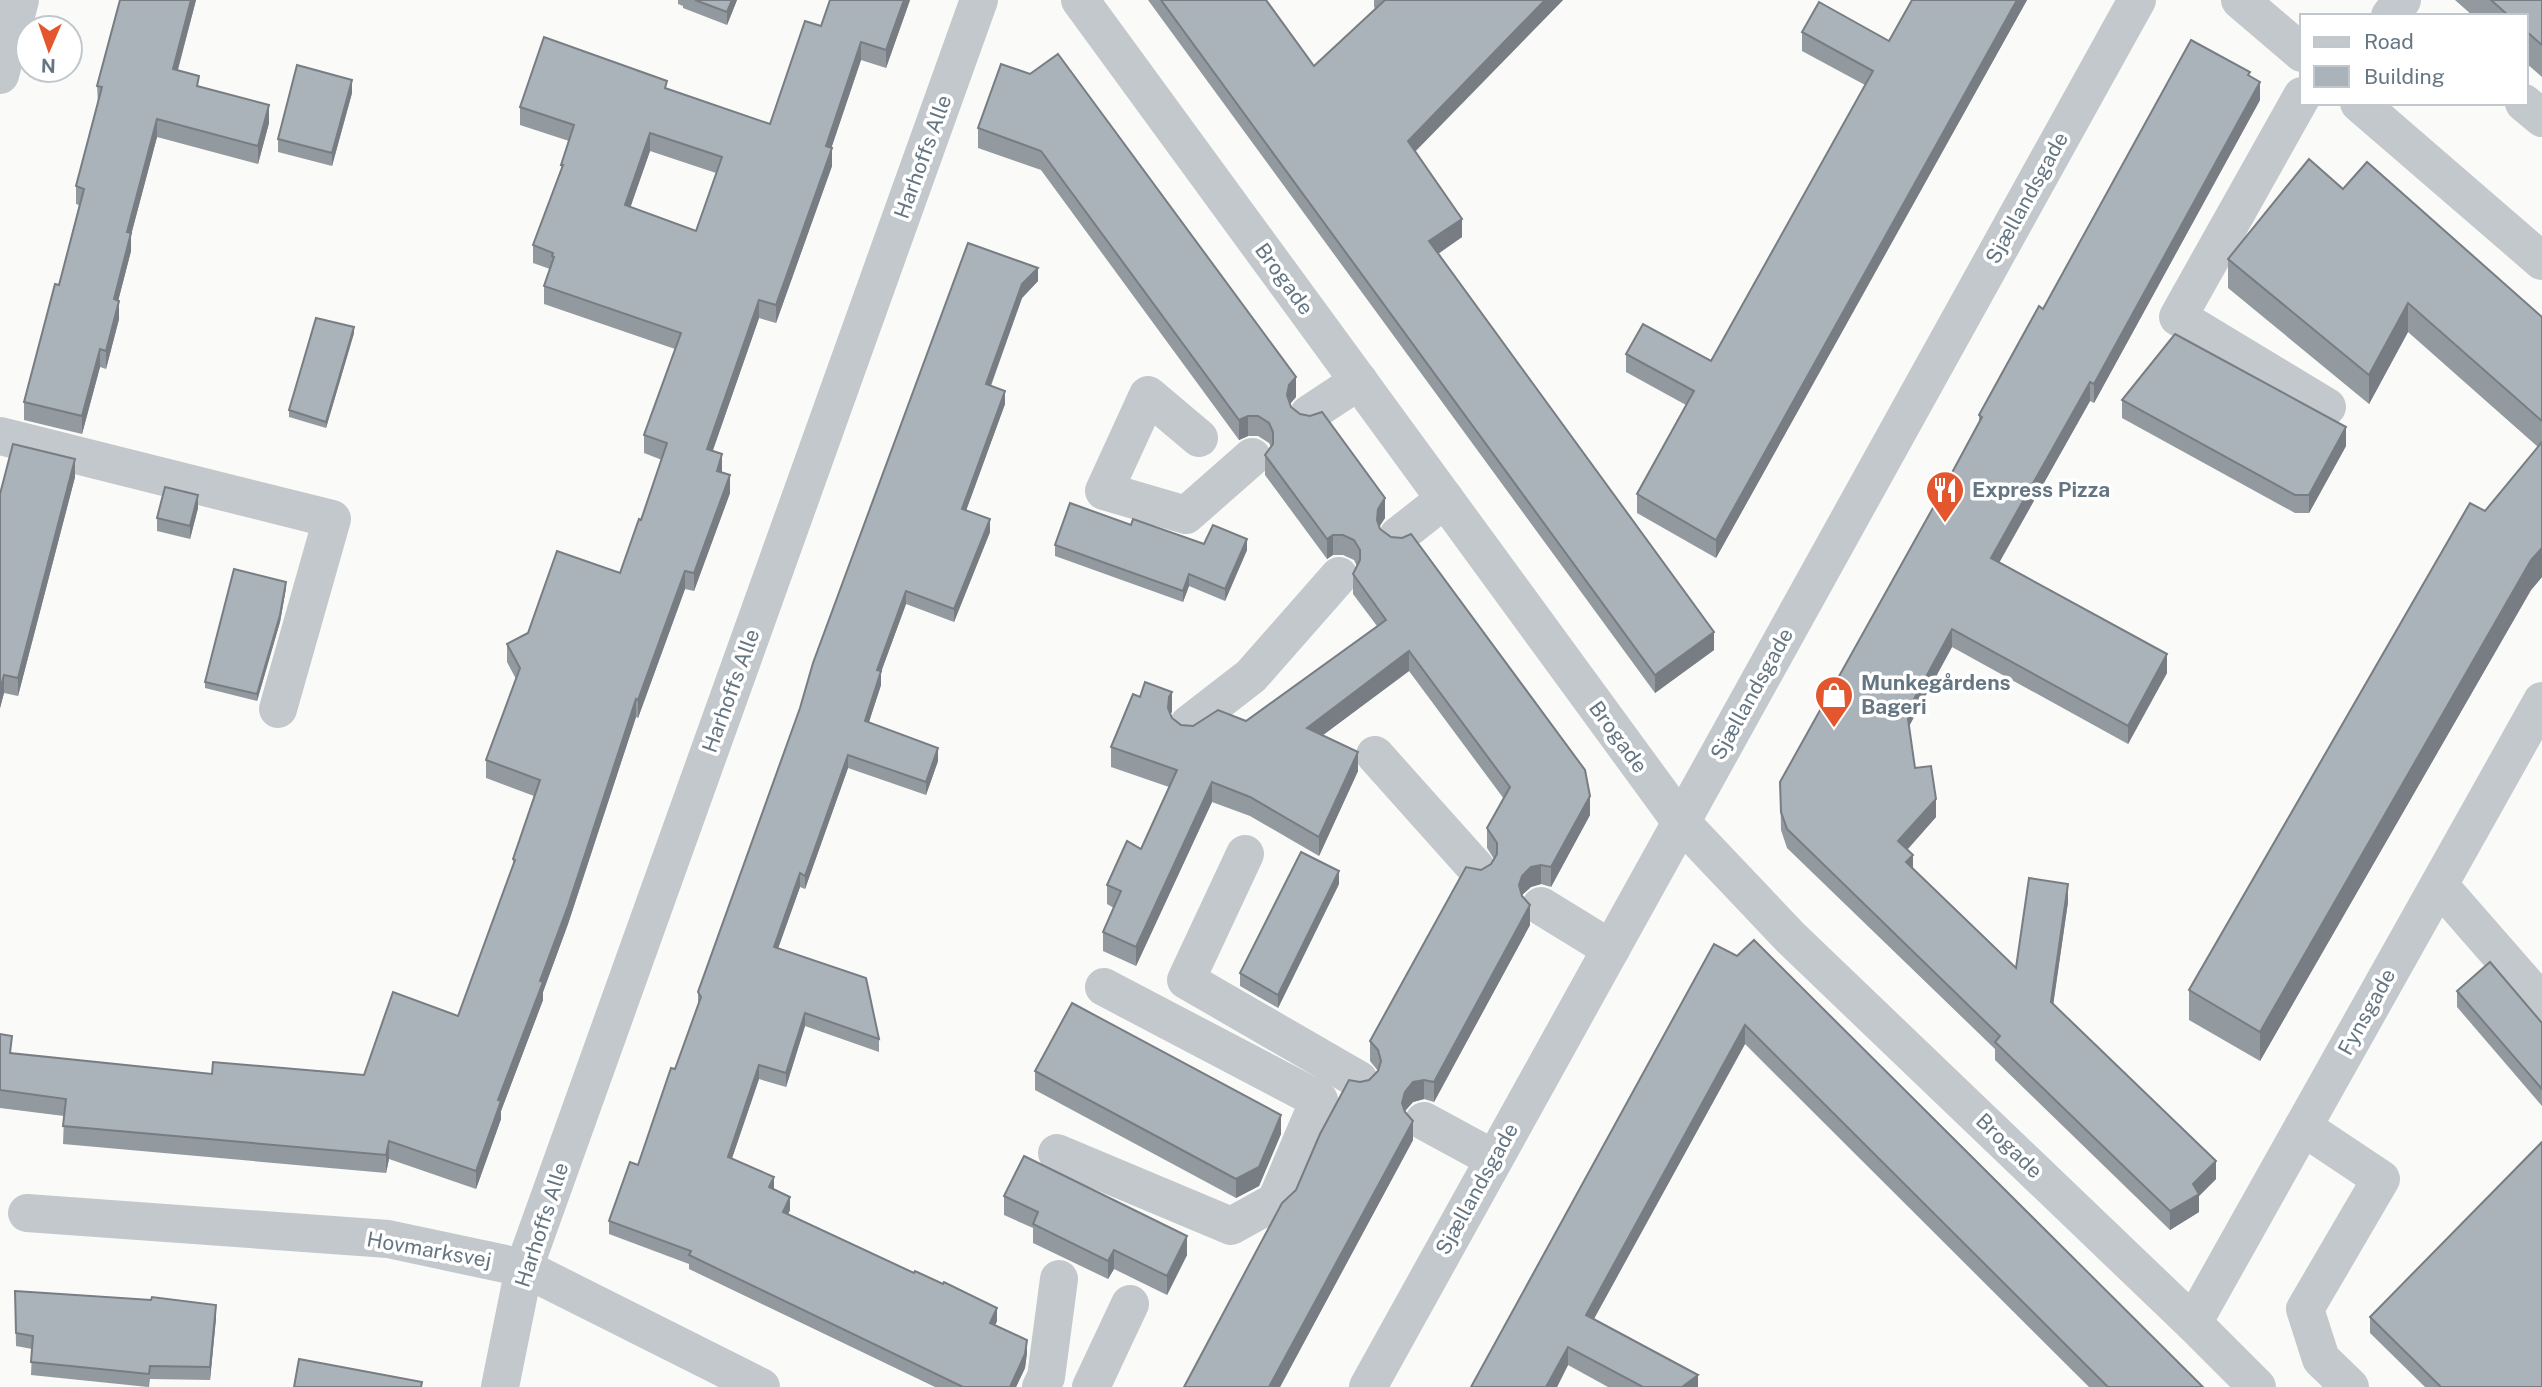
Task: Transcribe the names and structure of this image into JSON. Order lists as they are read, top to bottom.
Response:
{
  "streets": {
    "street": [
      "Harhoffs Alle",
      "Sjællandsgade",
      "Brogade",
      "Fynsgade",
      "Hovmarksvej"
    ]
  },
  "crossings": [
    ["Harhoffs Alle", "Hovmarksvej"],
    ["Sjællandsgade", "Brogade"],
    ["Brogade", "Fynsgade"]
  ],
  "places": {
    "restaurant": ["Express Pizza"],
    "shop": ["Munkegårdens Bageri"]
  },
  "legend": ["Road", "Building"],
  "north": "bottom"
}
